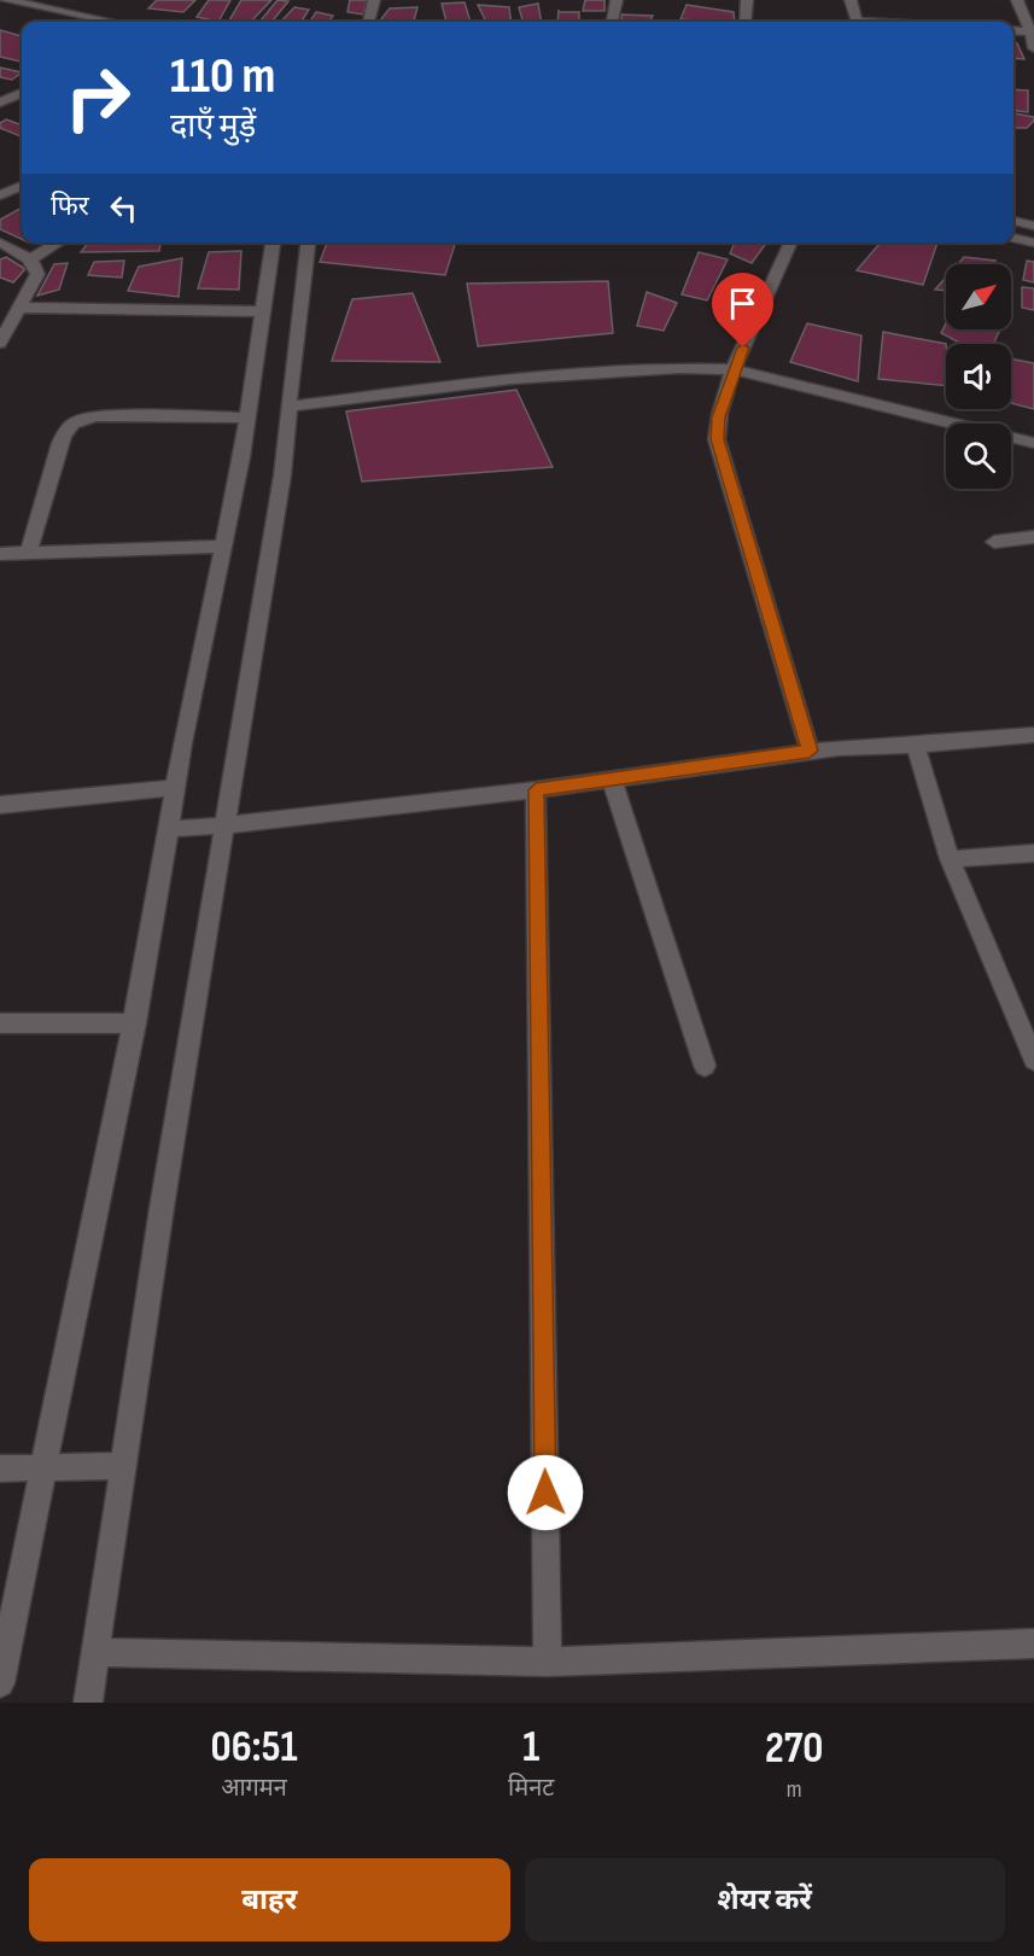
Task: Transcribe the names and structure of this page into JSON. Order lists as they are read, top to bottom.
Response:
{
  "north": "top right",
  "page": {
    "turn": ["110 m", "दाएँ मुड़ें"],
    "then": "फिर",
    "eta": [
      "06:51",
      "आगमन",
      "1",
      "मिनट",
      "270",
      "m"
    ],
    "buttons": ["बाहर", "शेयर करें"]
  }
}
